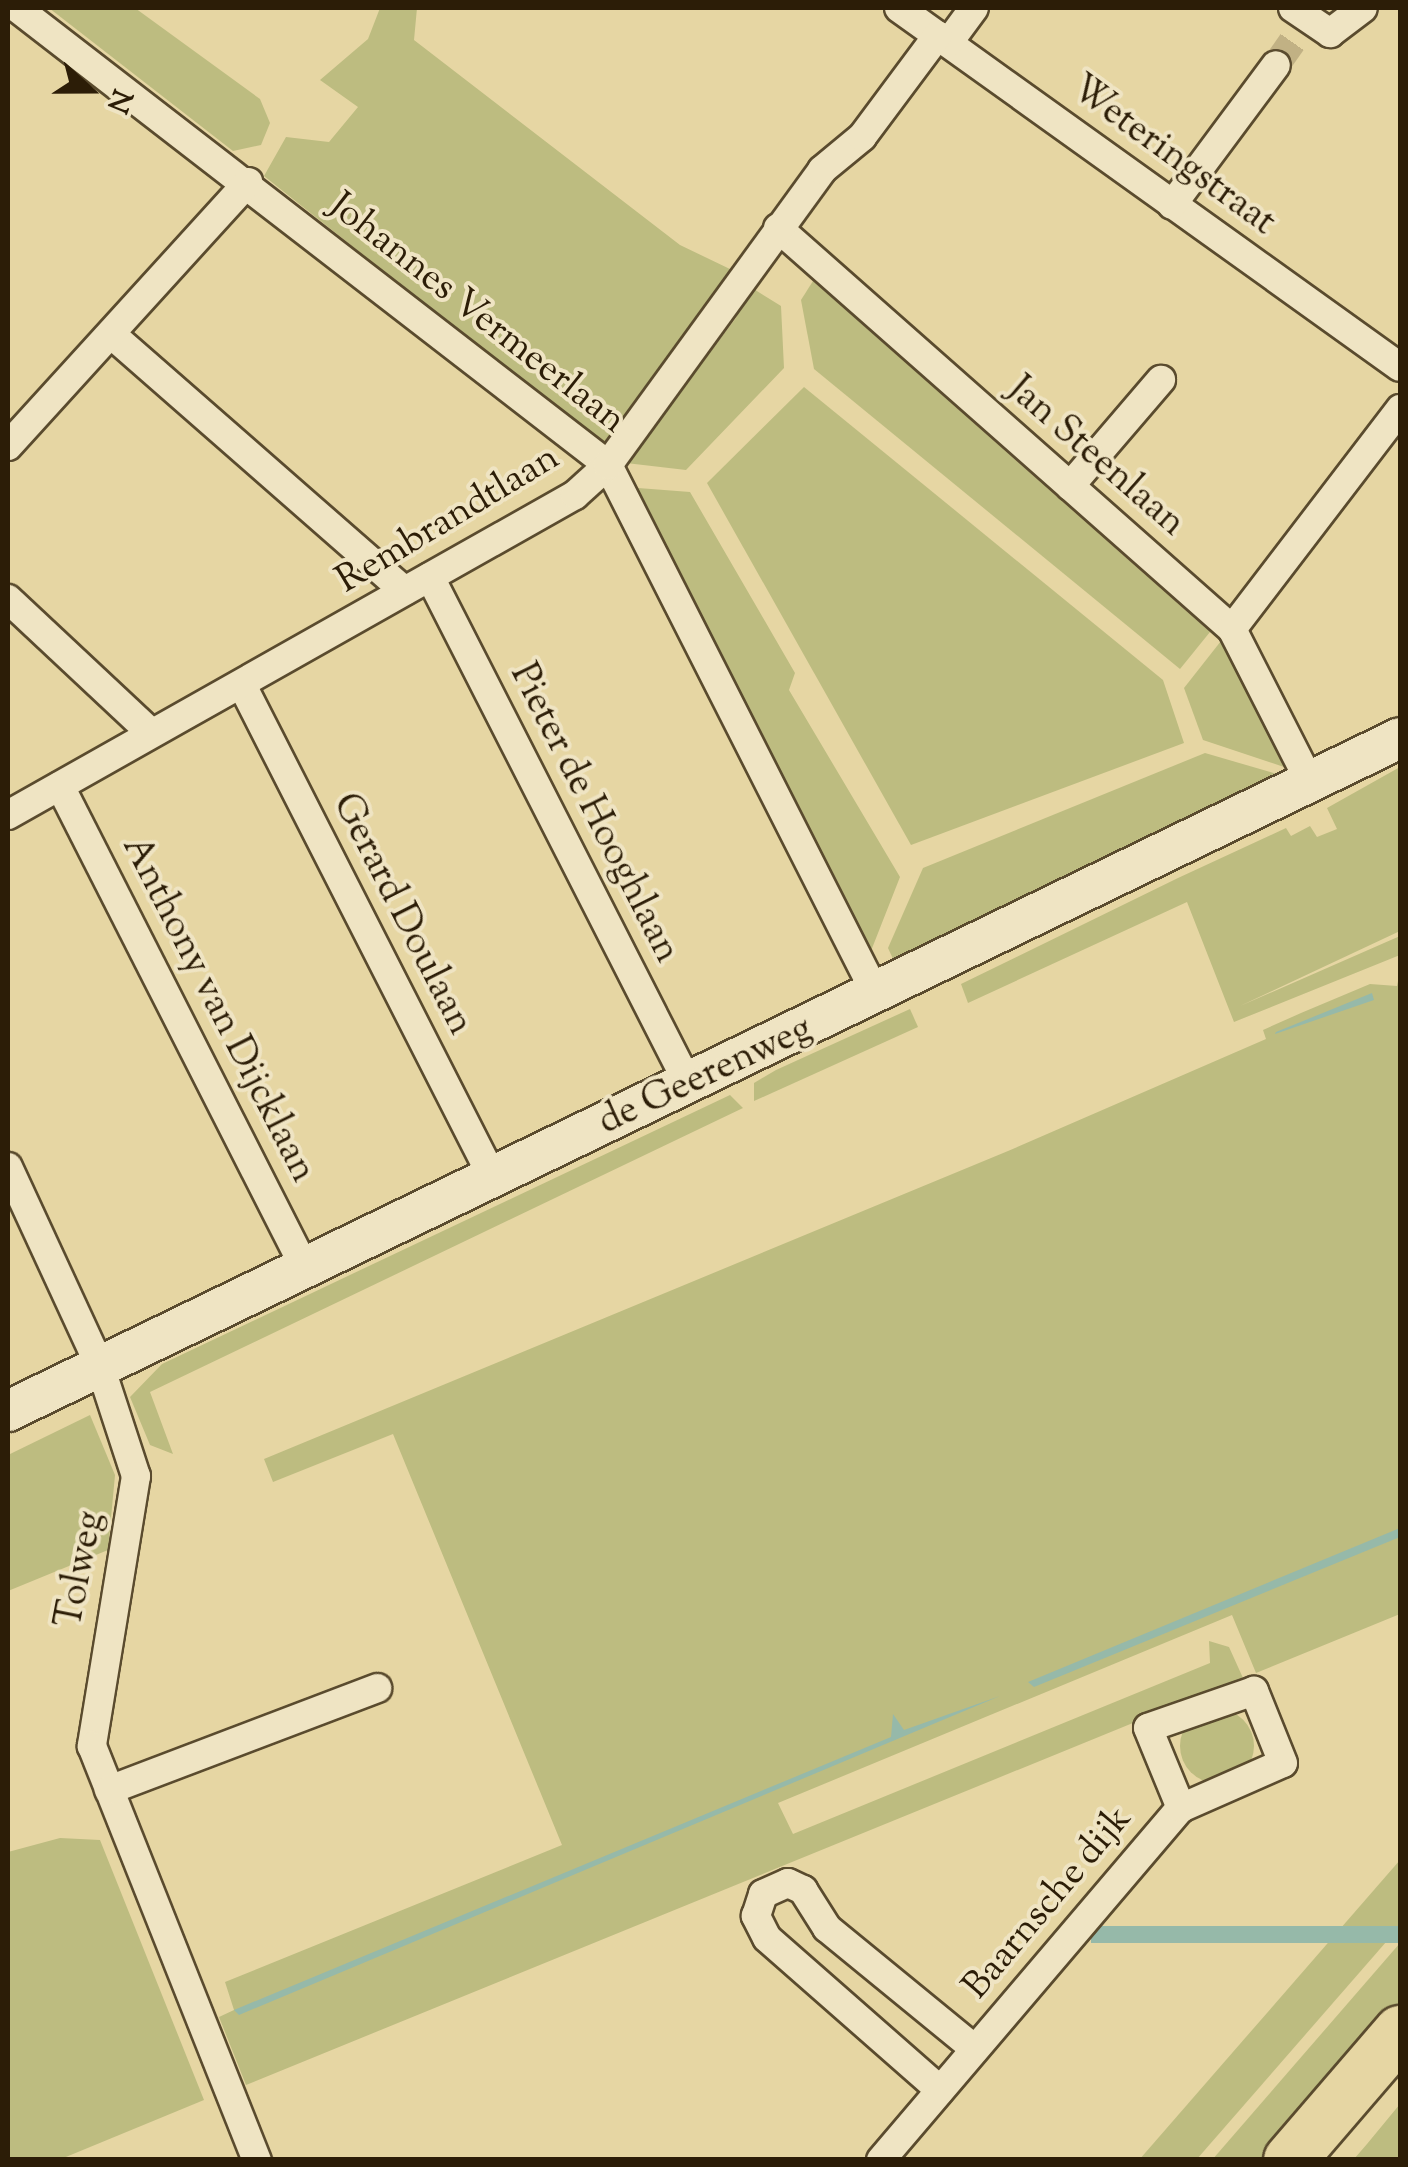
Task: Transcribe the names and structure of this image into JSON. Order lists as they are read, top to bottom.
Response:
{
  "streets": {
    "main road": ["de Geerenweg"],
    "street": [
      "Weteringstraat",
      "Johannes Vermeerlaan",
      "Jan Steenlaan",
      "Rembrandtlaan",
      "Pieter de Hooghlaan",
      "Gerard Doulaan",
      "Anthony van Dijcklaan",
      "Tolweg",
      "Baarnsche dijk"
    ]
  },
  "crossings": [
    ["Weteringstraat", "Rembrandtlaan"],
    ["Johannes Vermeerlaan", "Rembrandtlaan"],
    ["Johannes Vermeerlaan", "de Geerenweg"],
    ["Jan Steenlaan", "Rembrandtlaan"],
    ["Jan Steenlaan", "de Geerenweg"],
    ["Rembrandtlaan", "Pieter de Hooghlaan"],
    ["Rembrandtlaan", "Gerard Doulaan"],
    ["Rembrandtlaan", "Anthony van Dijcklaan"],
    ["Pieter de Hooghlaan", "de Geerenweg"],
    ["Gerard Doulaan", "de Geerenweg"],
    ["Anthony van Dijcklaan", "de Geerenweg"],
    ["de Geerenweg", "Tolweg"]
  ],
  "north": "right"
}
